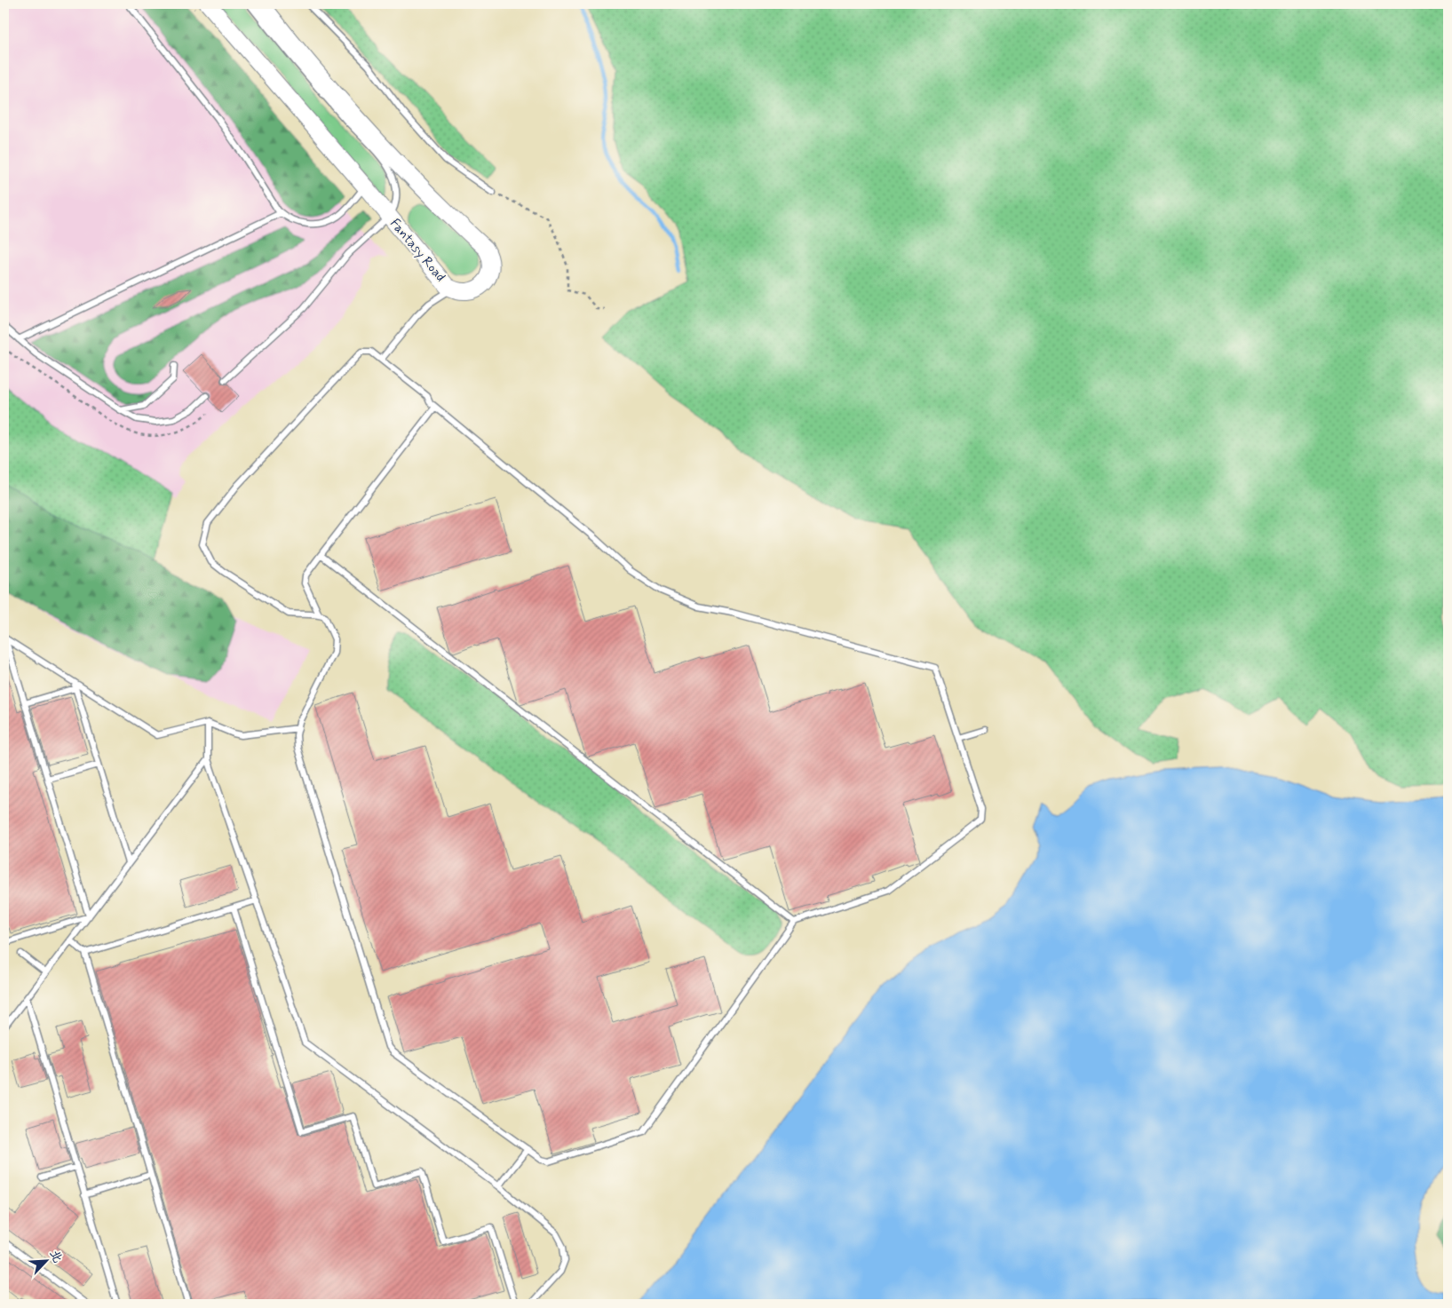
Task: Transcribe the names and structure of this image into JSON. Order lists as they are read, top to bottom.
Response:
{
  "streets": {
    "main road": ["Fantasy Road"]
  },
  "north": "top right"
}
